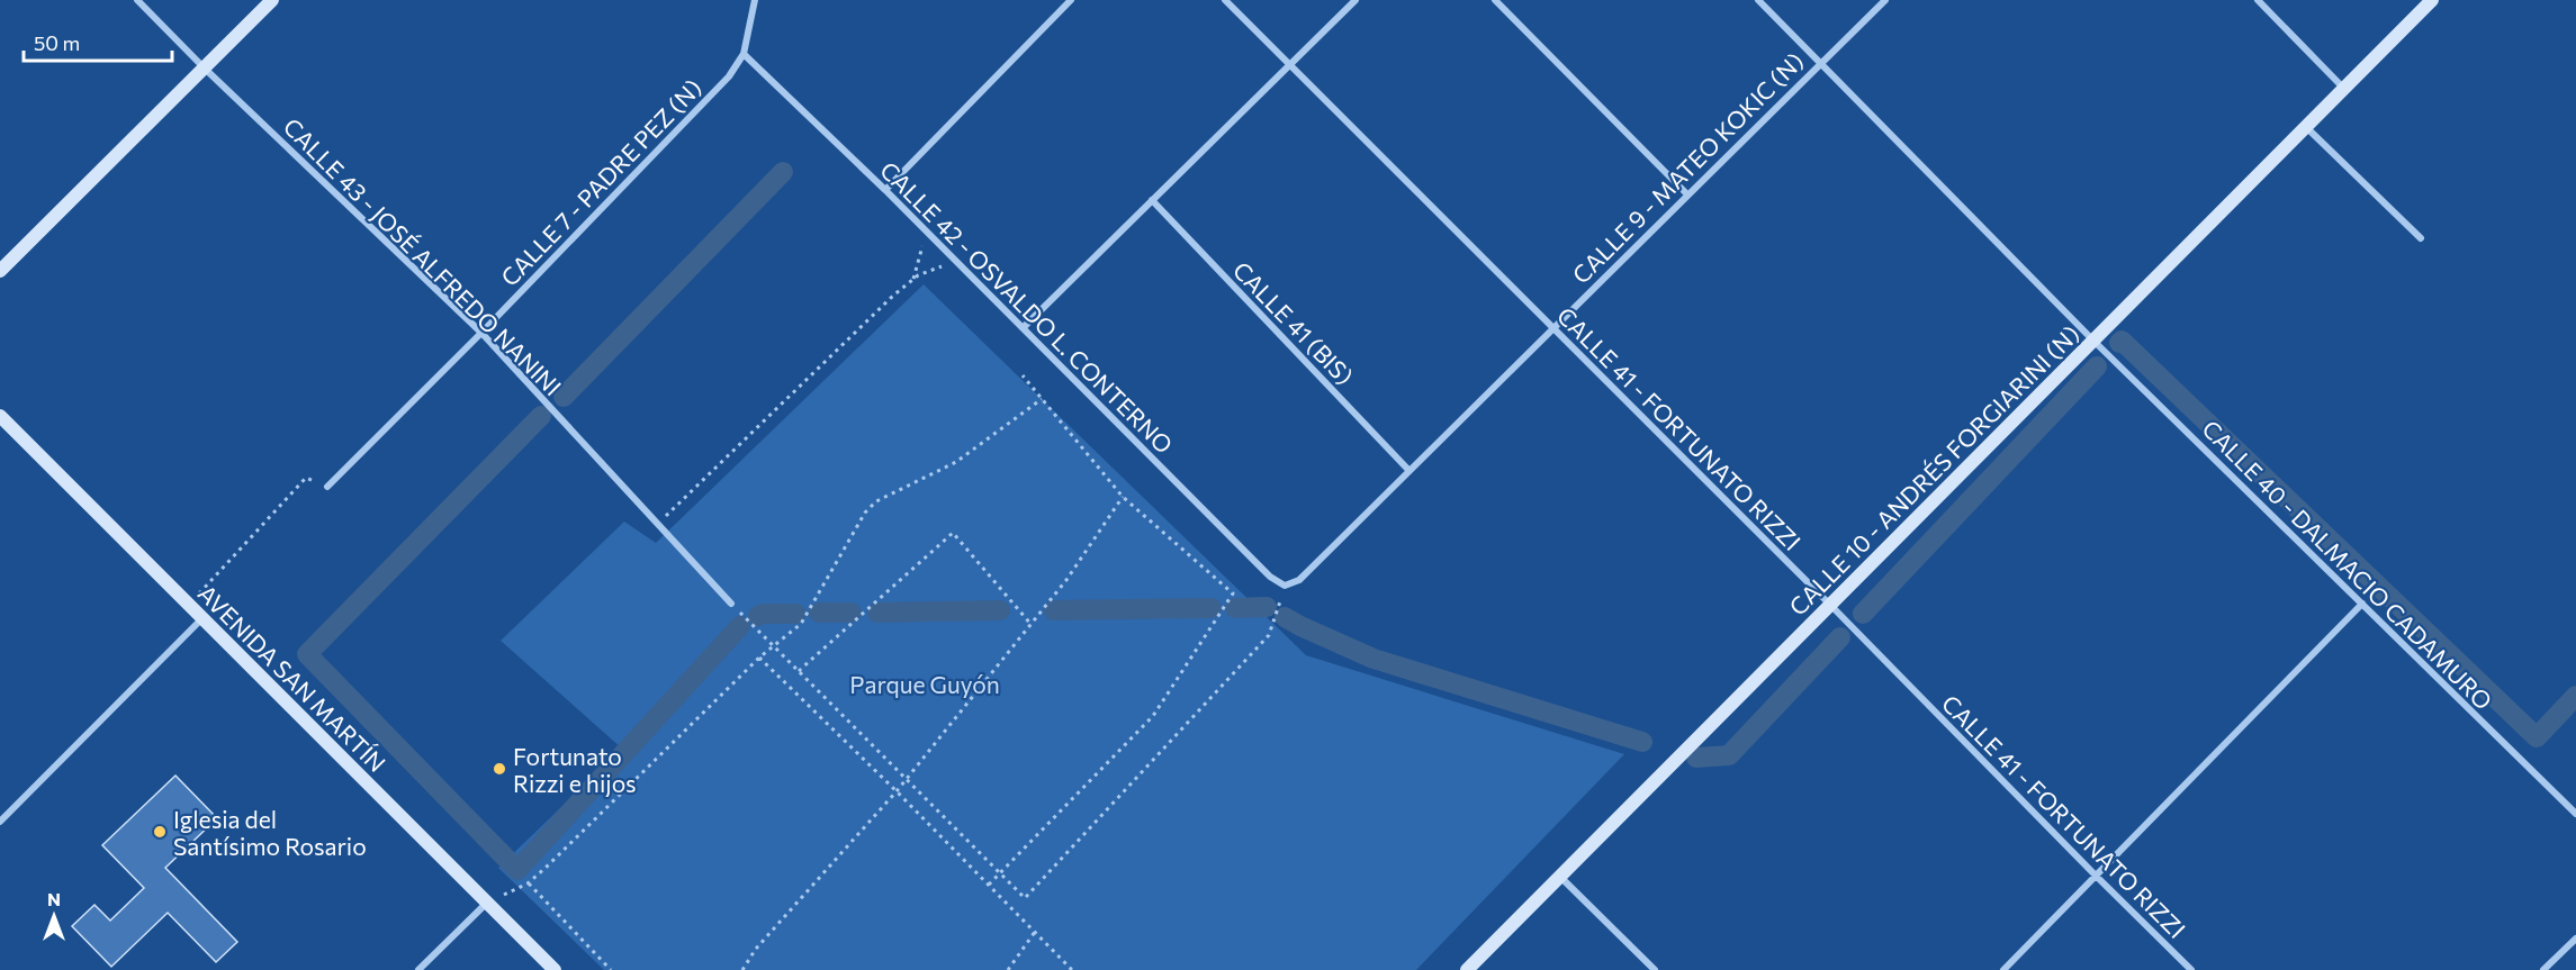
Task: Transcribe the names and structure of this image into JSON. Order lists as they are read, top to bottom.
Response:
{
  "streets": {
    "street": [
      "CALLE 9 - MATEO KOKIC (N)",
      "CALLE 7 - PADRE PEZ (N)",
      "CALLE 43 - JOSÉ ALFREDO NANINI",
      "CALLE 42 - OSVALDO L. CONTERNO",
      "CALLE 41 (BIS)",
      "CALLE 41 - FORTUNATO RIZZI",
      "CALLE 10 - ANDRÉS FORGIARINI (N)",
      "CALLE 40 - DALMACIO CADAMURO",
      "AVENIDA SAN MARTÍN"
    ]
  },
  "crossings": [
    ["CALLE 9 - MATEO KOKIC (N)", "CALLE 42 - OSVALDO L. CONTERNO"],
    ["CALLE 9 - MATEO KOKIC (N)", "CALLE 41 (BIS)"],
    ["CALLE 9 - MATEO KOKIC (N)", "CALLE 41 - FORTUNATO RIZZI"],
    ["CALLE 9 - MATEO KOKIC (N)", "CALLE 40 - DALMACIO CADAMURO"],
    ["CALLE 7 - PADRE PEZ (N)", "CALLE 43 - JOSÉ ALFREDO NANINI"],
    ["CALLE 7 - PADRE PEZ (N)", "CALLE 42 - OSVALDO L. CONTERNO"],
    ["CALLE 41 - FORTUNATO RIZZI", "CALLE 10 - ANDRÉS FORGIARINI (N)"],
    ["CALLE 10 - ANDRÉS FORGIARINI (N)", "CALLE 40 - DALMACIO CADAMURO"]
  ],
  "parks": ["Parque Guyón"],
  "places": ["Fortunato Rizzi e hijos", "Iglesia del Santísimo Rosario"],
  "scale_bar": "50 m",
  "north": "top"
}
